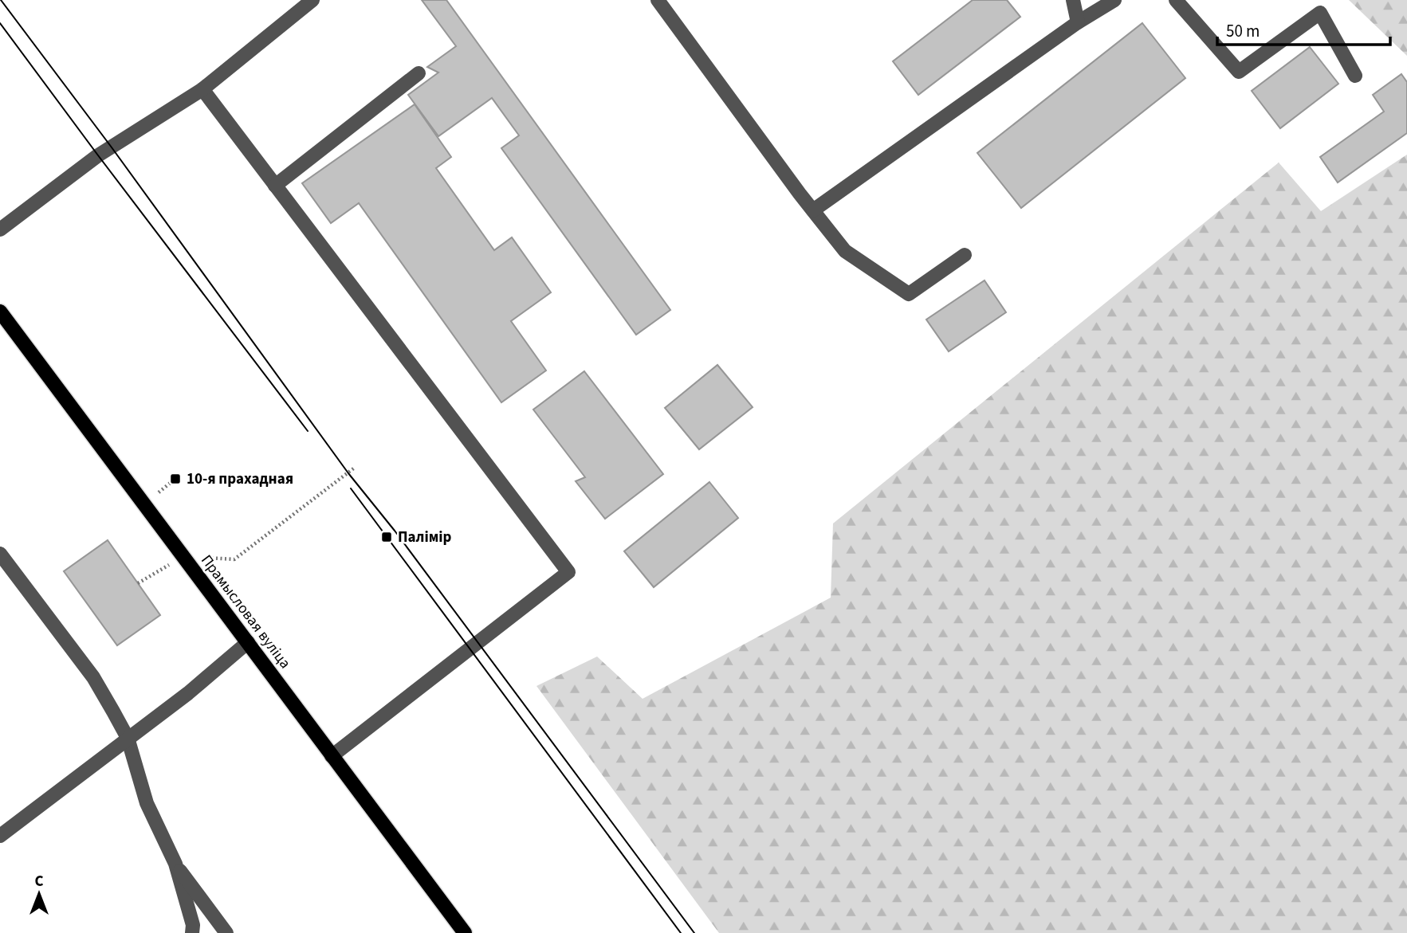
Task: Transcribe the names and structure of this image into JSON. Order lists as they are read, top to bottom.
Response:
{
  "streets": {
    "main road": ["Прамысловая вуліца"]
  },
  "places": {
    "transit": ["10-я прахадная", "Палімір"]
  },
  "scale_bar": "50 m",
  "north": "top"
}
